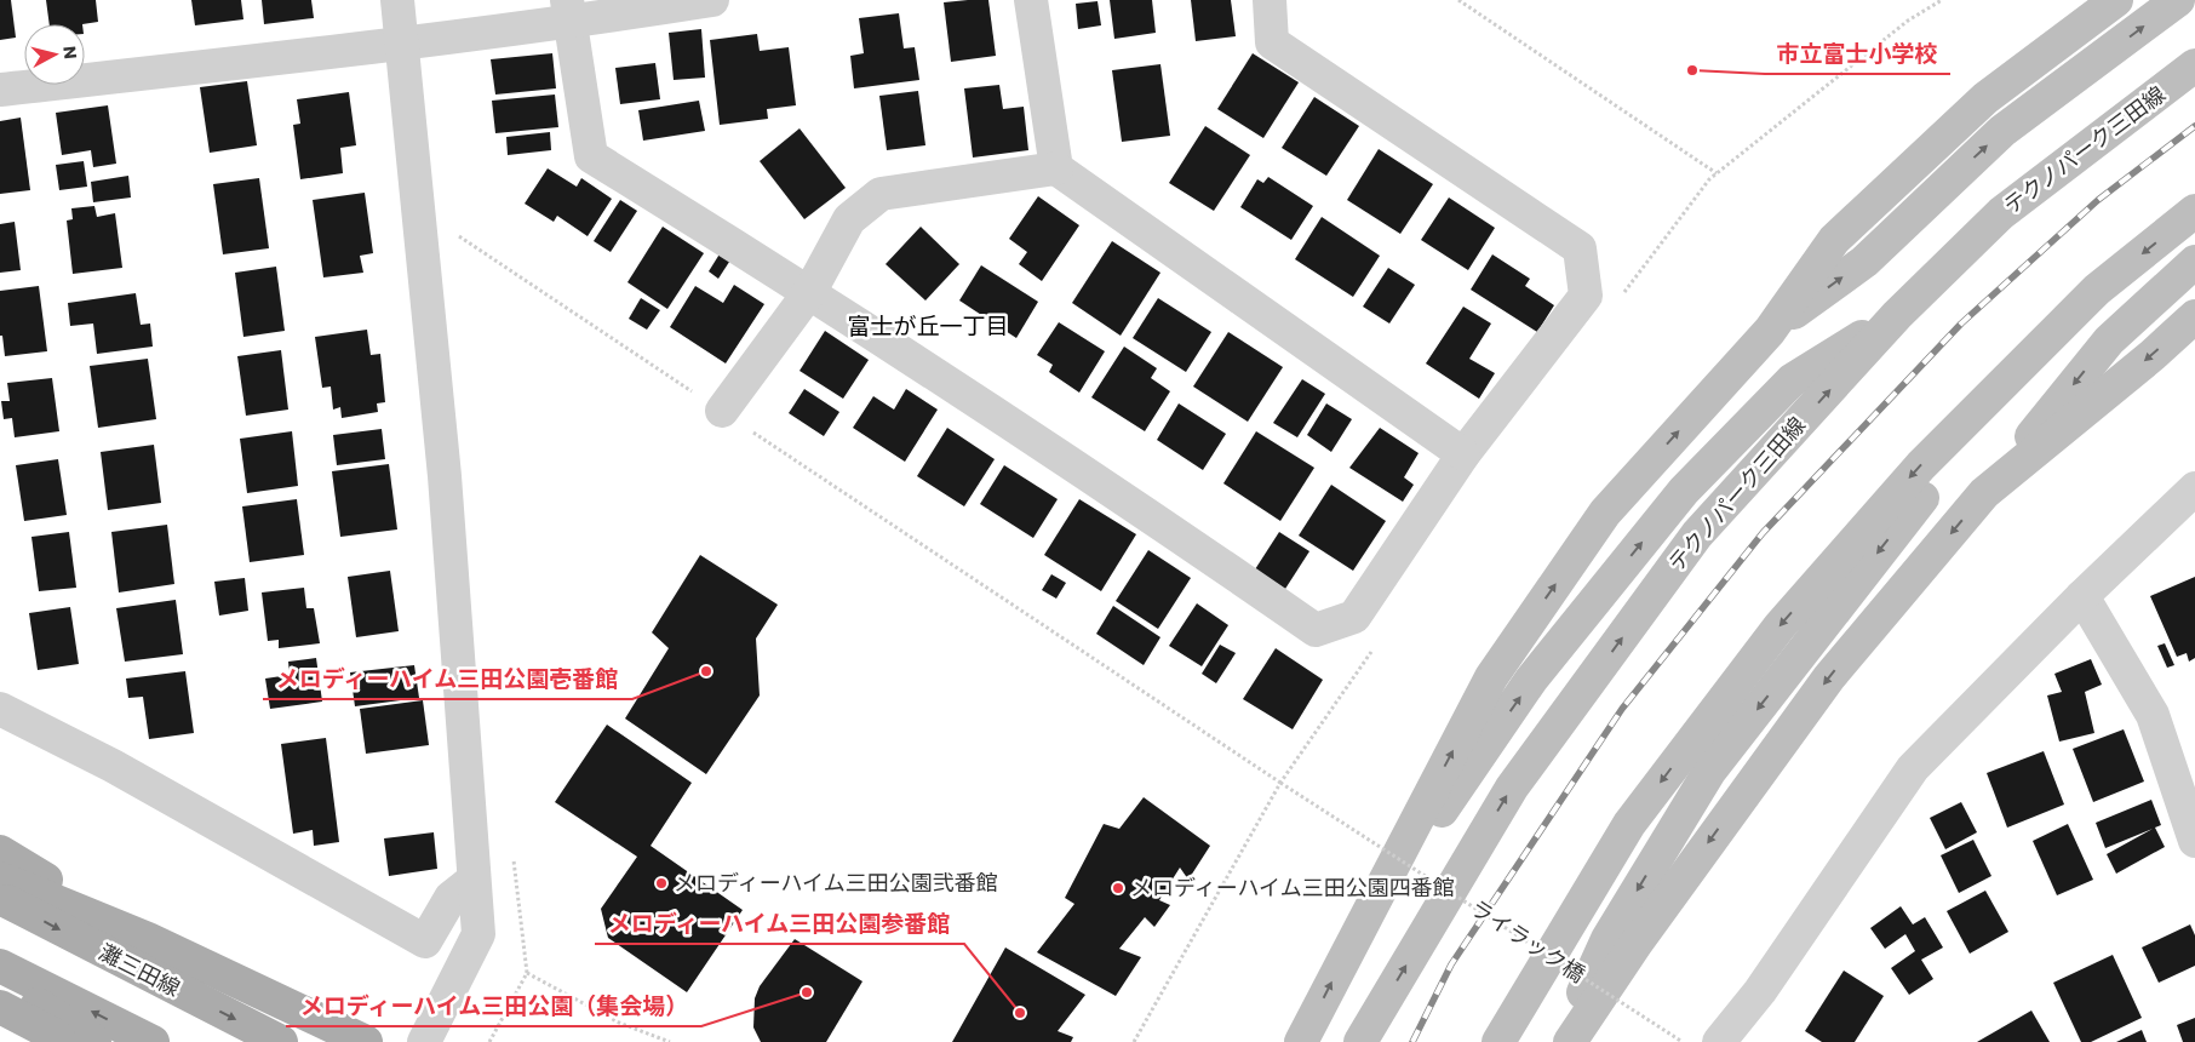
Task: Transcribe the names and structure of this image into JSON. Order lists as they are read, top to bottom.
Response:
{
  "streets": {
    "main road": ["テクノパーク三田線", "灘三田線"],
    "path": ["ライラック橋"]
  },
  "districts": ["富士が丘一丁目"],
  "places": [
    "市立富士小学校",
    "メロディーハイム三田公園壱番館",
    "メロディーハイム三田公園弐番館",
    "メロディーハイム三田公園四番館",
    "メロディーハイム三田公園（集会場）",
    "メロディーハイム三田公園参番館"
  ],
  "north": "right"
}
